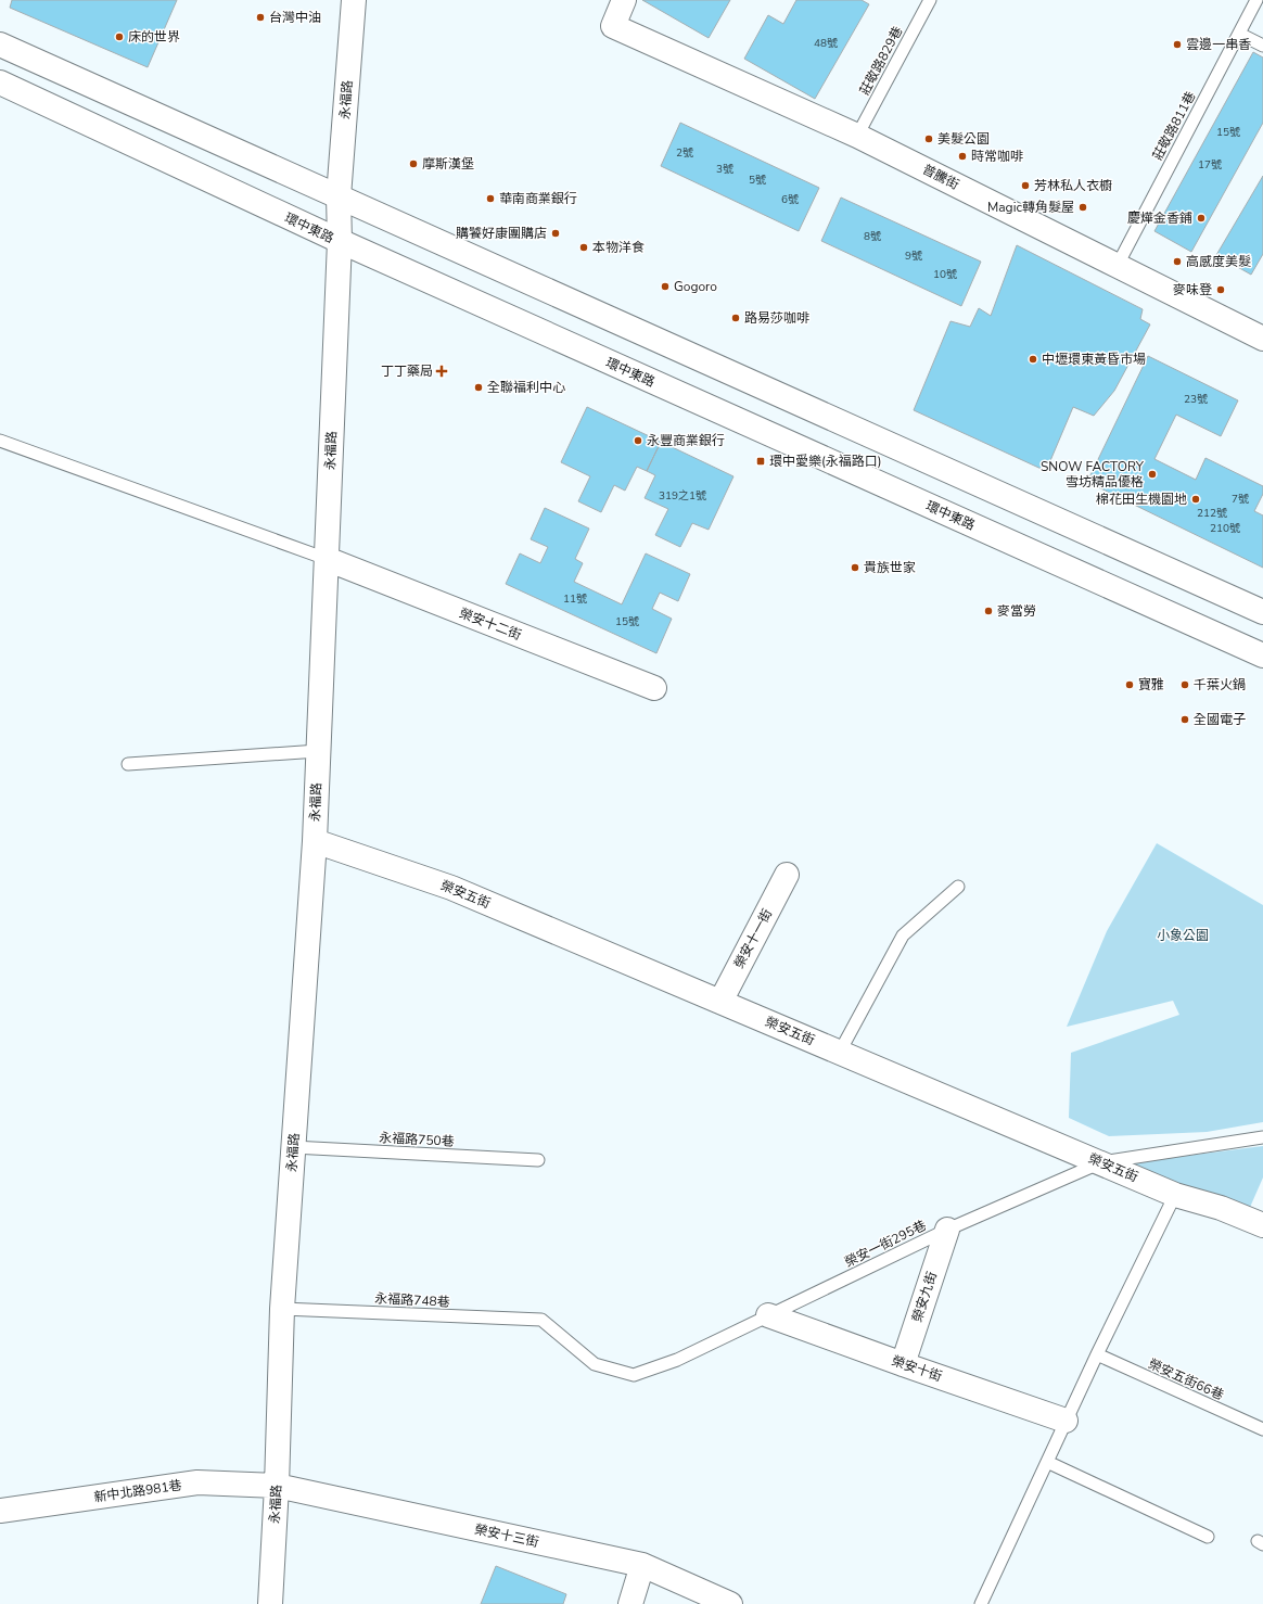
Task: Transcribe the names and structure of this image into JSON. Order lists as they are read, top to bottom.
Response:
{
  "streets": {
    "street": [
      "永福路",
      "普騰街",
      "環中東路",
      "榮安十二街",
      "榮安五街",
      "榮安十一街",
      "榮安九街",
      "榮安十街",
      "新中北路981巷",
      "榮安十三街"
    ],
    "lane": [
      "莊敬路829巷",
      "莊敬路811巷",
      "永福路750巷",
      "榮安一街295巷",
      "永福路748巷",
      "榮安五街66巷"
    ]
  },
  "crossings": [
    ["莊敬路829巷", "普騰街"],
    ["永福路", "環中東路"],
    ["永福路", "榮安十二街"],
    ["永福路", "榮安五街"],
    ["永福路", "永福路750巷"],
    ["永福路", "永福路748巷"],
    ["永福路", "新中北路981巷"],
    ["永福路", "榮安十三街"],
    ["莊敬路811巷", "普騰街"],
    ["榮安五街", "榮安十一街"],
    ["榮安五街", "榮安一街295巷"],
    ["榮安一街295巷", "榮安九街"],
    ["榮安一街295巷", "永福路748巷"],
    ["榮安一街295巷", "榮安十街"],
    ["榮安九街", "榮安十街"],
    ["新中北路981巷", "榮安十三街"]
  ],
  "parks": ["小象公園"],
  "places": {
    "other": [
      "台灣中油",
      "床的世界",
      "雲邊一串香",
      "美髮公園",
      "時常咖啡",
      "摩斯漢堡",
      "芳林私人衣櫥",
      "華南商業銀行",
      "Magic轉角髮屋",
      "慶燁金香鋪",
      "購饕好康團購店",
      "本物洋食",
      "高感度美髮",
      "Gogoro",
      "麥味登",
      "路易莎咖啡",
      "中壢環東黃昏市場",
      "全聯福利中心",
      "永豐商業銀行",
      "SNOW FACTORY 雪坊精品優格",
      "棉花田生機園地",
      "貴族世家",
      "麥當勞",
      "寶雅",
      "千葉火鍋",
      "全國電子"
    ],
    "health": ["丁丁藥局"],
    "transit": ["環中愛樂(永福路口)"]
  },
  "house_numbers": [
    "48號",
    "15號",
    "2號",
    "17號",
    "3號",
    "5號",
    "6號",
    "8號",
    "9號",
    "10號",
    "23號",
    "319之1號",
    "7號",
    "212號",
    "210號",
    "11號",
    "15號"
  ]
}
